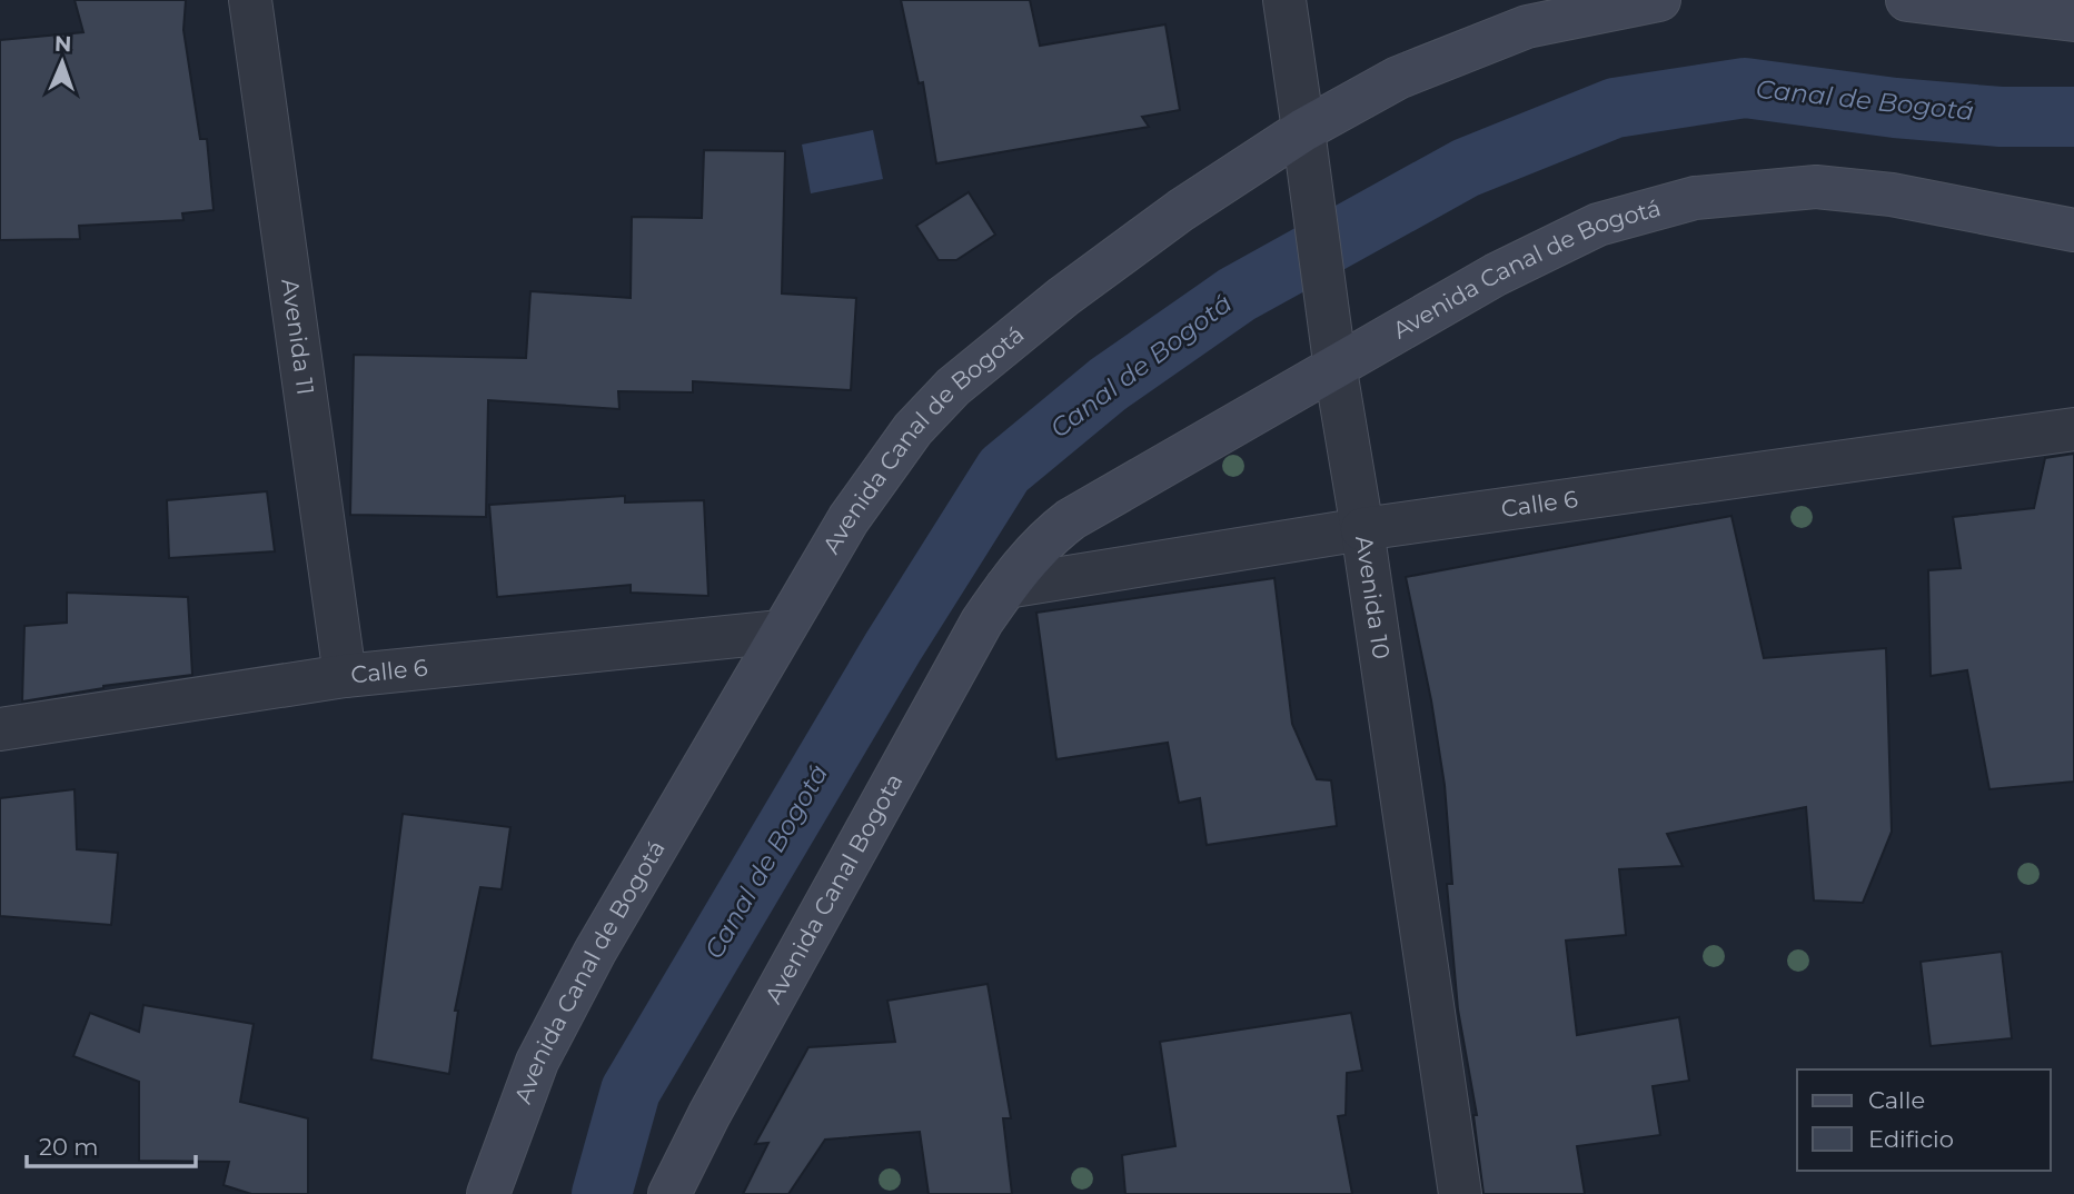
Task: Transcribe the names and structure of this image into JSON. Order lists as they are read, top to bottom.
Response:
{
  "streets": {
    "main road": ["Avenida Canal de Bogotá", "Avenida Canal Bogota"],
    "street": ["Avenida 11", "Calle 6", "Avenida 10"]
  },
  "crossings": [
    ["Avenida Canal de Bogotá", "Calle 6"],
    ["Avenida Canal de Bogotá", "Avenida 10"],
    ["Avenida Canal de Bogotá", "Avenida Canal Bogota"],
    ["Avenida 11", "Calle 6"],
    ["Calle 6", "Avenida 10"],
    ["Calle 6", "Avenida Canal Bogota"]
  ],
  "water": ["Canal de Bogotá"],
  "legend": ["Calle", "Edificio"],
  "scale_bar": "20 m",
  "north": "top"
}
